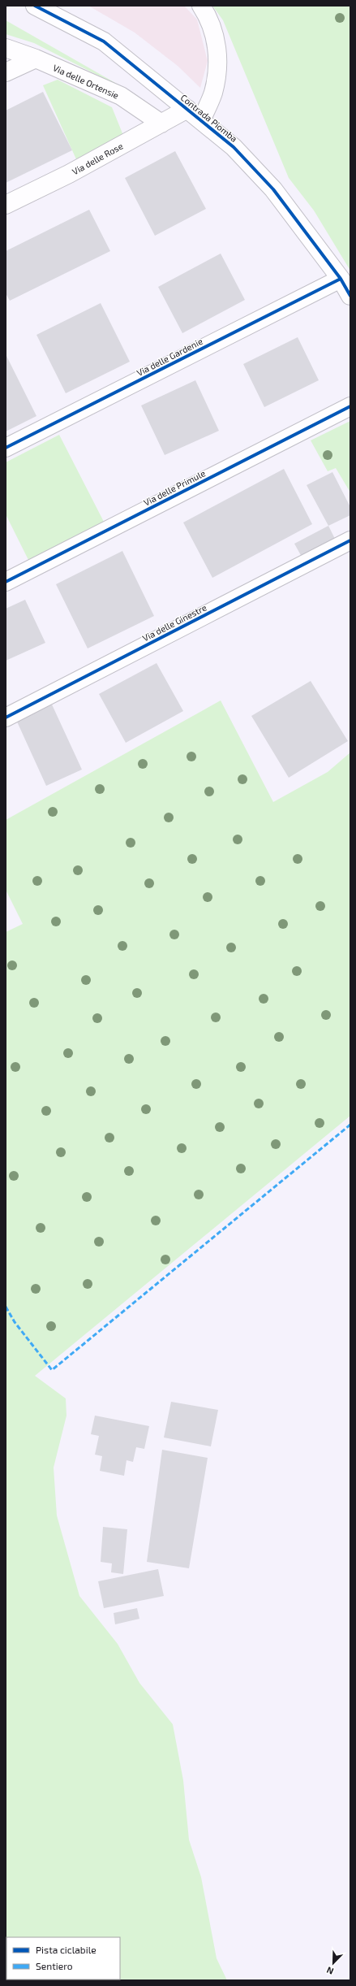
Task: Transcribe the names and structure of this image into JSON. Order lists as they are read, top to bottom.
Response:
{
  "streets": {
    "street": [
      "Via delle Ortensie",
      "Contrada Piomba",
      "Via delle Rose",
      "Via delle Gardenie",
      "Via delle Primule",
      "Via delle Ginestre"
    ]
  },
  "crossings": [
    ["Via delle Ortensie", "Via delle Rose"],
    ["Contrada Piomba", "Via delle Rose"],
    ["Contrada Piomba", "Via delle Gardenie"]
  ],
  "legend": ["Pista ciclabile", "Sentiero"],
  "north": "bottom left"
}
